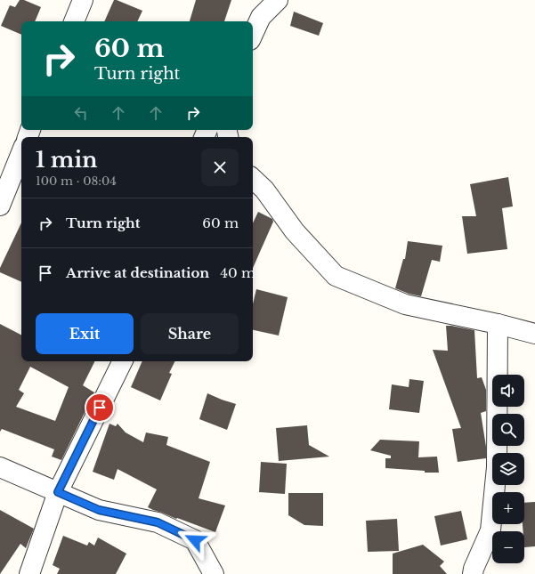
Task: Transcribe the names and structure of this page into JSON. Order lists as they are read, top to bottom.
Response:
{
  "page": {
    "turn": ["60 m", "Turn right"],
    "heading": ["1 min", "100 m · 08:04"],
    "list": [
      {
        "name": "Turn right",
        "value": "60 m"
      },
      {
        "name": "Arrive at destination",
        "value": "40 m"
      }
    ],
    "buttons": ["Exit", "Share"],
    "map_buttons": ["+", "−"]
  }
}
